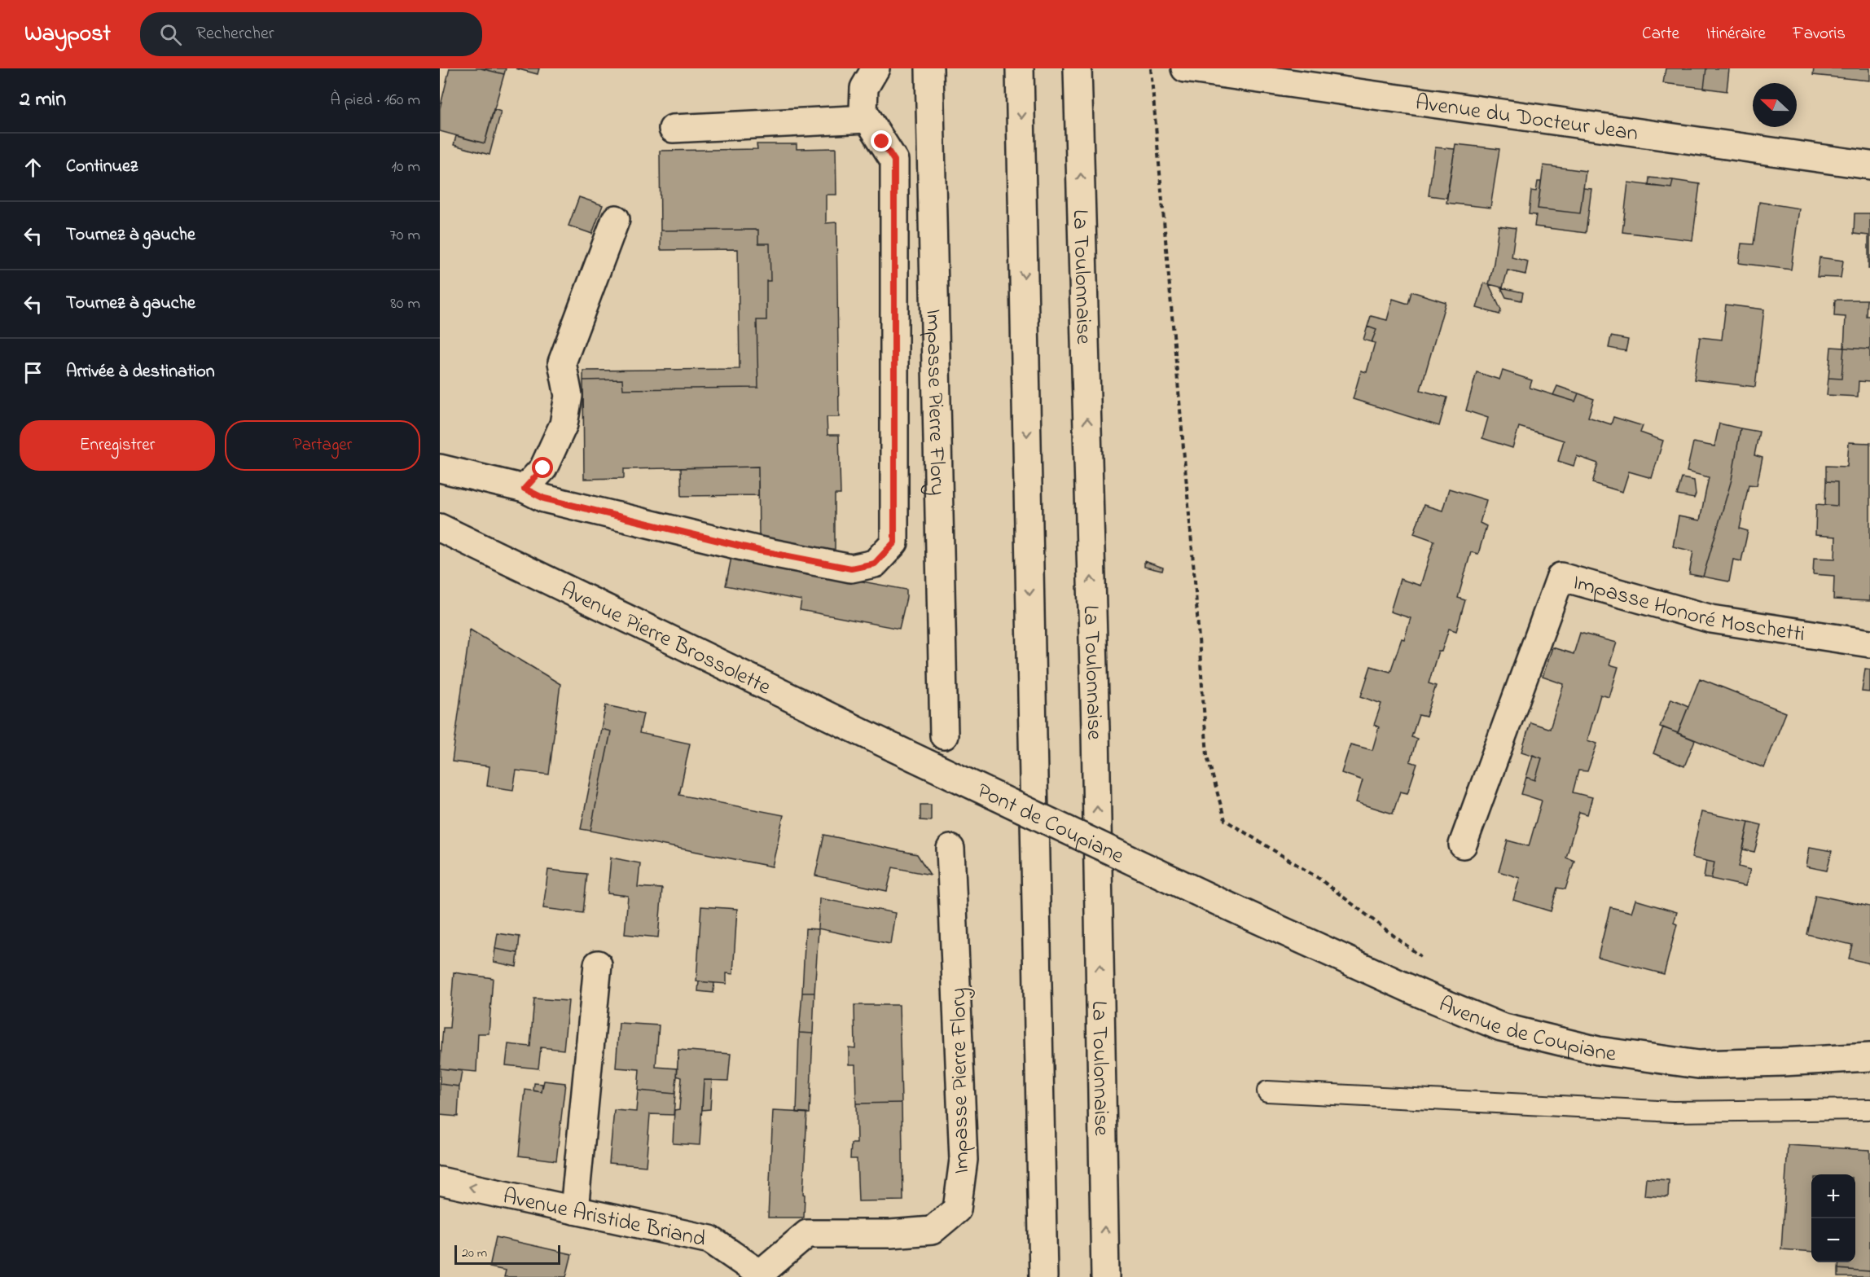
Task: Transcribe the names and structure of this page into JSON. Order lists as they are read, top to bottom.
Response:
{
  "streets": {
    "main road": [
      "Avenue du Docteur Jean",
      "La Toulonnaise",
      "Impasse Pierre Flory",
      "Impasse Honoré Moschetti",
      "Avenue Pierre Brossolette",
      "Pont de Coupiane",
      "Avenue de Coupiane",
      "Avenue Aristide Briand"
    ]
  },
  "crossings": [
    ["Impasse Pierre Flory", "Avenue Aristide Briand"],
    ["Avenue Pierre Brossolette", "Pont de Coupiane"],
    ["Pont de Coupiane", "Avenue de Coupiane"]
  ],
  "one_way": ["Avenue Aristide Briand"],
  "scale_bar": "20 m",
  "north": "left",
  "page": {
    "header": "Waypost",
    "search": "Rechercher",
    "nav": ["Carte", "Itinéraire", "Favoris"],
    "heading": ["2 min", "À pied · 160 m"],
    "list": [
      ["Continuez", "10 m"],
      ["Tournez à gauche", "70 m"],
      ["Tournez à gauche", "80 m"],
      "Arrivée à destination"
    ],
    "buttons": ["Enregistrer", "Partager"],
    "map_buttons": ["+", "−"],
    "scale": "20 m"
  }
}
